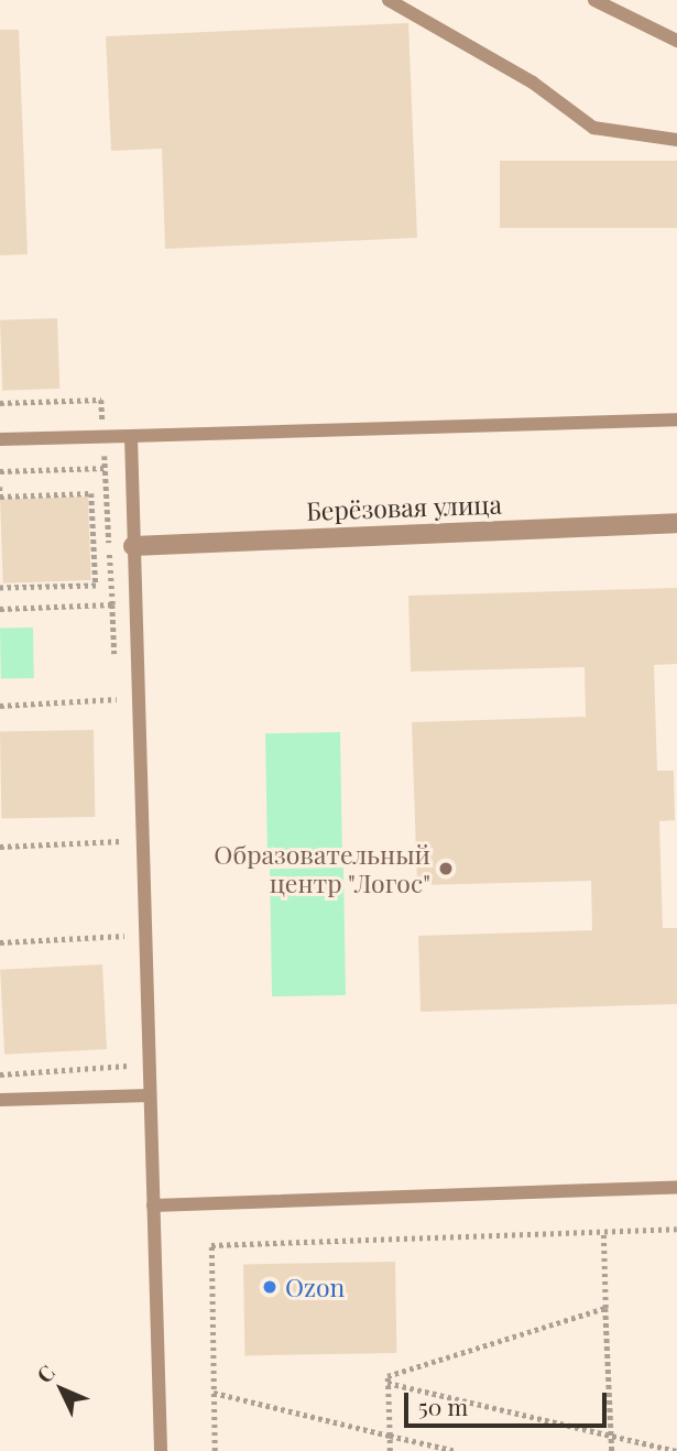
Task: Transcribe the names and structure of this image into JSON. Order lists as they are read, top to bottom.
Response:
{
  "streets": {
    "street": ["Берёзовая улица"]
  },
  "places": ["Образовательный центр \"Логос\"", "Ozon"],
  "scale_bar": "50 m",
  "north": "top left"
}
